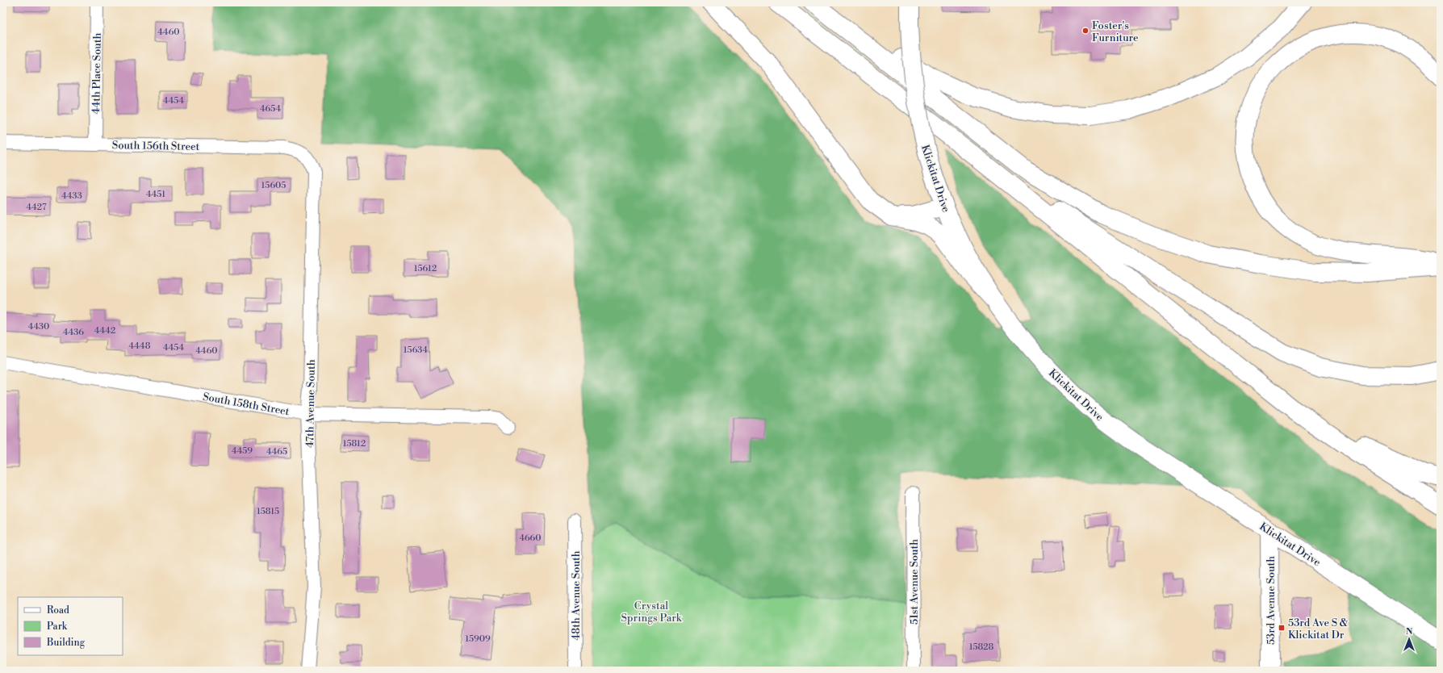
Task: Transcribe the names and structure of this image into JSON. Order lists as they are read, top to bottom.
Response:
{
  "streets": {
    "main road": ["Klickitat Drive", "53rd Avenue South"],
    "street": [
      "44th Place South",
      "South 156th Street",
      "South 158th Street",
      "47th Avenue South",
      "51st Avenue South",
      "48th Avenue South"
    ]
  },
  "crossings": [
    ["44th Place South", "South 156th Street"],
    ["South 156th Street", "47th Avenue South"],
    ["Klickitat Drive", "53rd Avenue South"],
    ["South 158th Street", "47th Avenue South"]
  ],
  "parks": ["Crystal Springs Park"],
  "places": {
    "other": ["Foster's Furniture"],
    "transit": ["53rd Ave S & Klickitat Dr"]
  },
  "house_numbers": [
    "4460",
    "4454",
    "4654",
    "15605",
    "4451",
    "4433",
    "4427",
    "15612",
    "4430",
    "4442",
    "4436",
    "4448",
    "4454",
    "15634",
    "4460",
    "15812",
    "4459",
    "4465",
    "15815",
    "4660",
    "15909",
    "15828"
  ],
  "legend": ["Road", "Park", "Building"],
  "north": "top"
}
